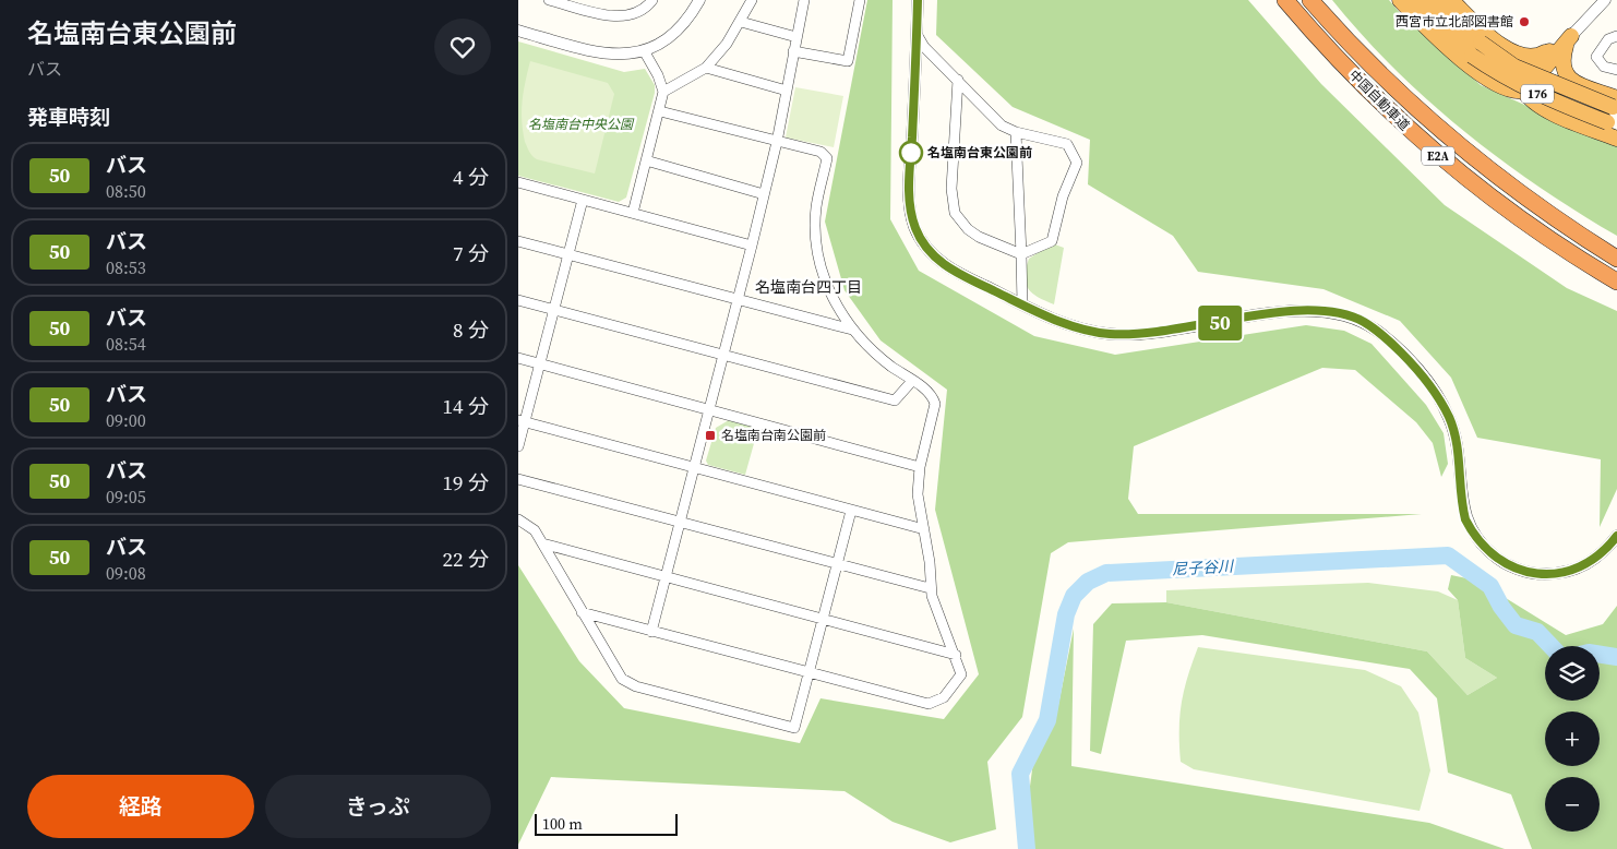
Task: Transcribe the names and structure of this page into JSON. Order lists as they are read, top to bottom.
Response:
{
  "streets": {
    "highway": ["176", "中国自動車道", "E2A"]
  },
  "districts": ["名塩南台四丁目"],
  "water": ["尼子谷川"],
  "parks": ["名塩南台中央公園"],
  "places": {
    "other": ["西宮市立北部図書館", "名塩南台東公園前"],
    "transit": ["名塩南台南公園前"]
  },
  "lines": ["bus line 50"],
  "scale_bar": "100 m",
  "page": {
    "heading": [
      ["名塩南台東公園前", "バス"],
      "発車時刻"
    ],
    "on_map": "50",
    "list": [
      {
        "mark": "50",
        "name": "バス",
        "note": "08:50",
        "value": "4 分"
      },
      {
        "mark": "50",
        "name": "バス",
        "note": "08:53",
        "value": "7 分"
      },
      {
        "mark": "50",
        "name": "バス",
        "note": "08:54",
        "value": "8 分"
      },
      {
        "mark": "50",
        "name": "バス",
        "note": "09:00",
        "value": "14 分"
      },
      {
        "mark": "50",
        "name": "バス",
        "note": "09:05",
        "value": "19 分"
      },
      {
        "mark": "50",
        "name": "バス",
        "note": "09:08",
        "value": "22 分"
      }
    ],
    "map_buttons": ["+", "−"],
    "buttons": ["経路", "きっぷ"],
    "scale": "100 m"
  }
}
